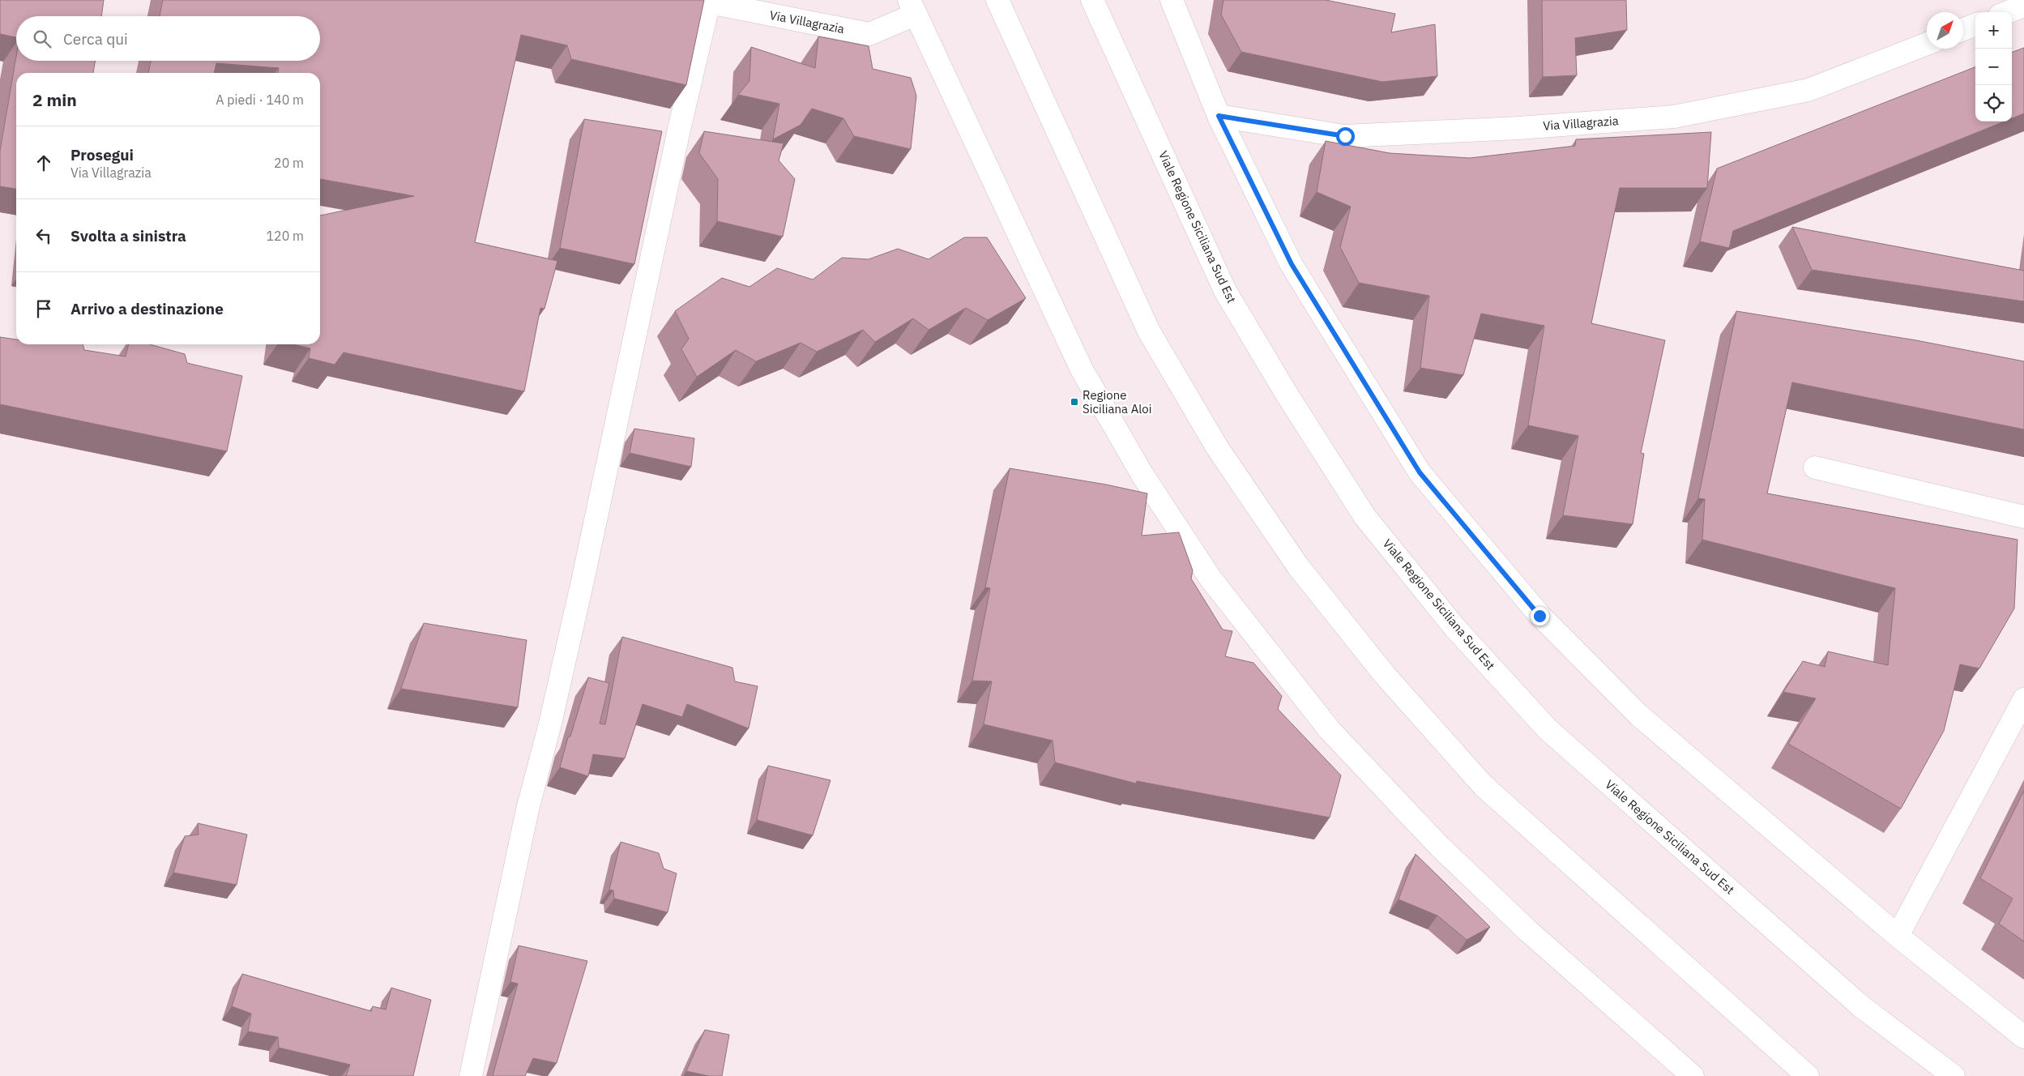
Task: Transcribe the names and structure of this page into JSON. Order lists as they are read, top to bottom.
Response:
{
  "streets": {
    "street": ["Via Villagrazia", "Viale Regione Siciliana Sud Est"]
  },
  "places": {
    "transit": ["Regione Siciliana Aloi"]
  },
  "north": "top right",
  "page": {
    "map_buttons": ["+", "−"],
    "search": "Cerca qui",
    "heading": ["2 min", "A piedi · 140 m"],
    "list": [
      ["Prosegui", "Via Villagrazia", "20 m"],
      ["Svolta a sinistra", "120 m"],
      "Arrivo a destinazione"
    ]
  }
}
